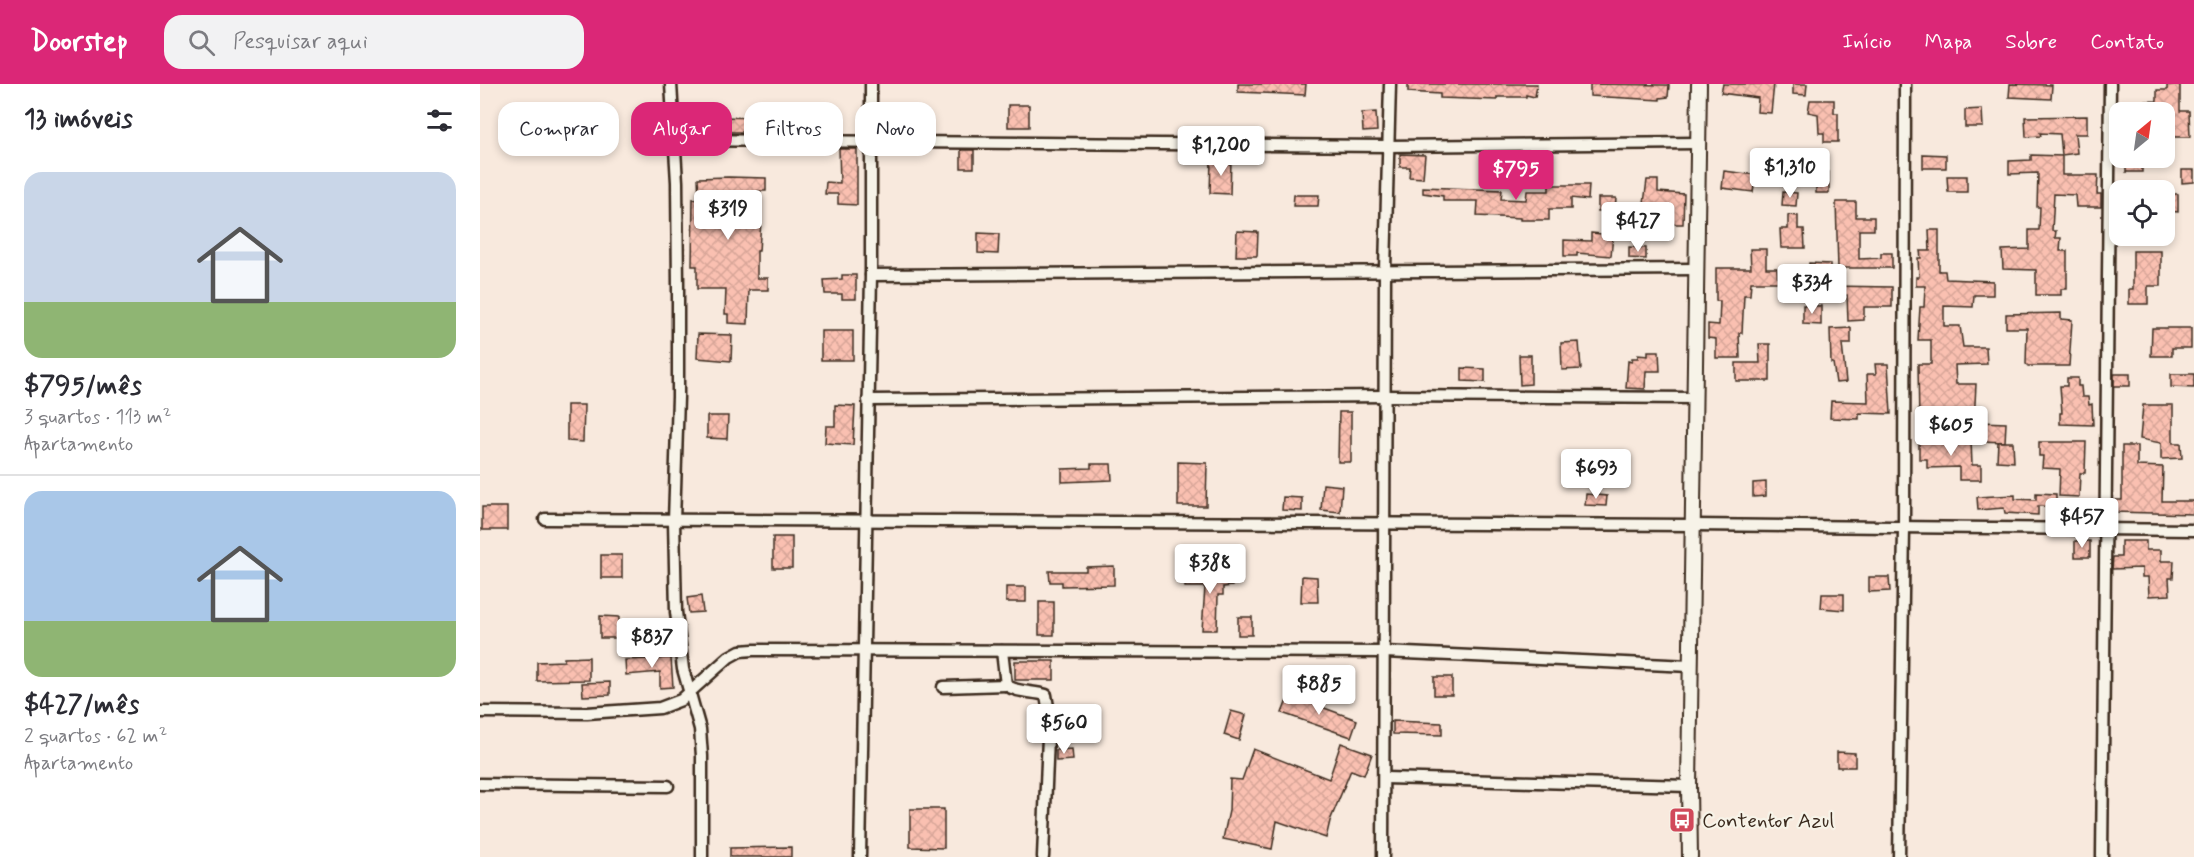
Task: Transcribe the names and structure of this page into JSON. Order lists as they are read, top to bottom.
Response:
{
  "places": {
    "bus stop": ["Contentor Azul"]
  },
  "north": "top right",
  "page": {
    "header": "Doorstep",
    "search": "Pesquisar aqui",
    "nav": [
      "Início",
      "Mapa",
      "Sobre",
      "Contato"
    ],
    "heading": "13 imóveis",
    "chip": [
      "Comprar",
      "Alugar",
      "Filtros",
      "Novo"
    ],
    "price": [
      "$1,200",
      "$1,310",
      "$795",
      "$319",
      "$427",
      "$334",
      "$605",
      "$693",
      "$457",
      "$388",
      "$837",
      "$885",
      "$560"
    ],
    "list": [
      {
        "name": "$795/mês",
        "note": "3 quartos · 113 m² · Apartamento"
      },
      {
        "name": "$427/mês",
        "note": "2 quartos · 62 m² · Apartamento"
      }
    ]
  }
}
